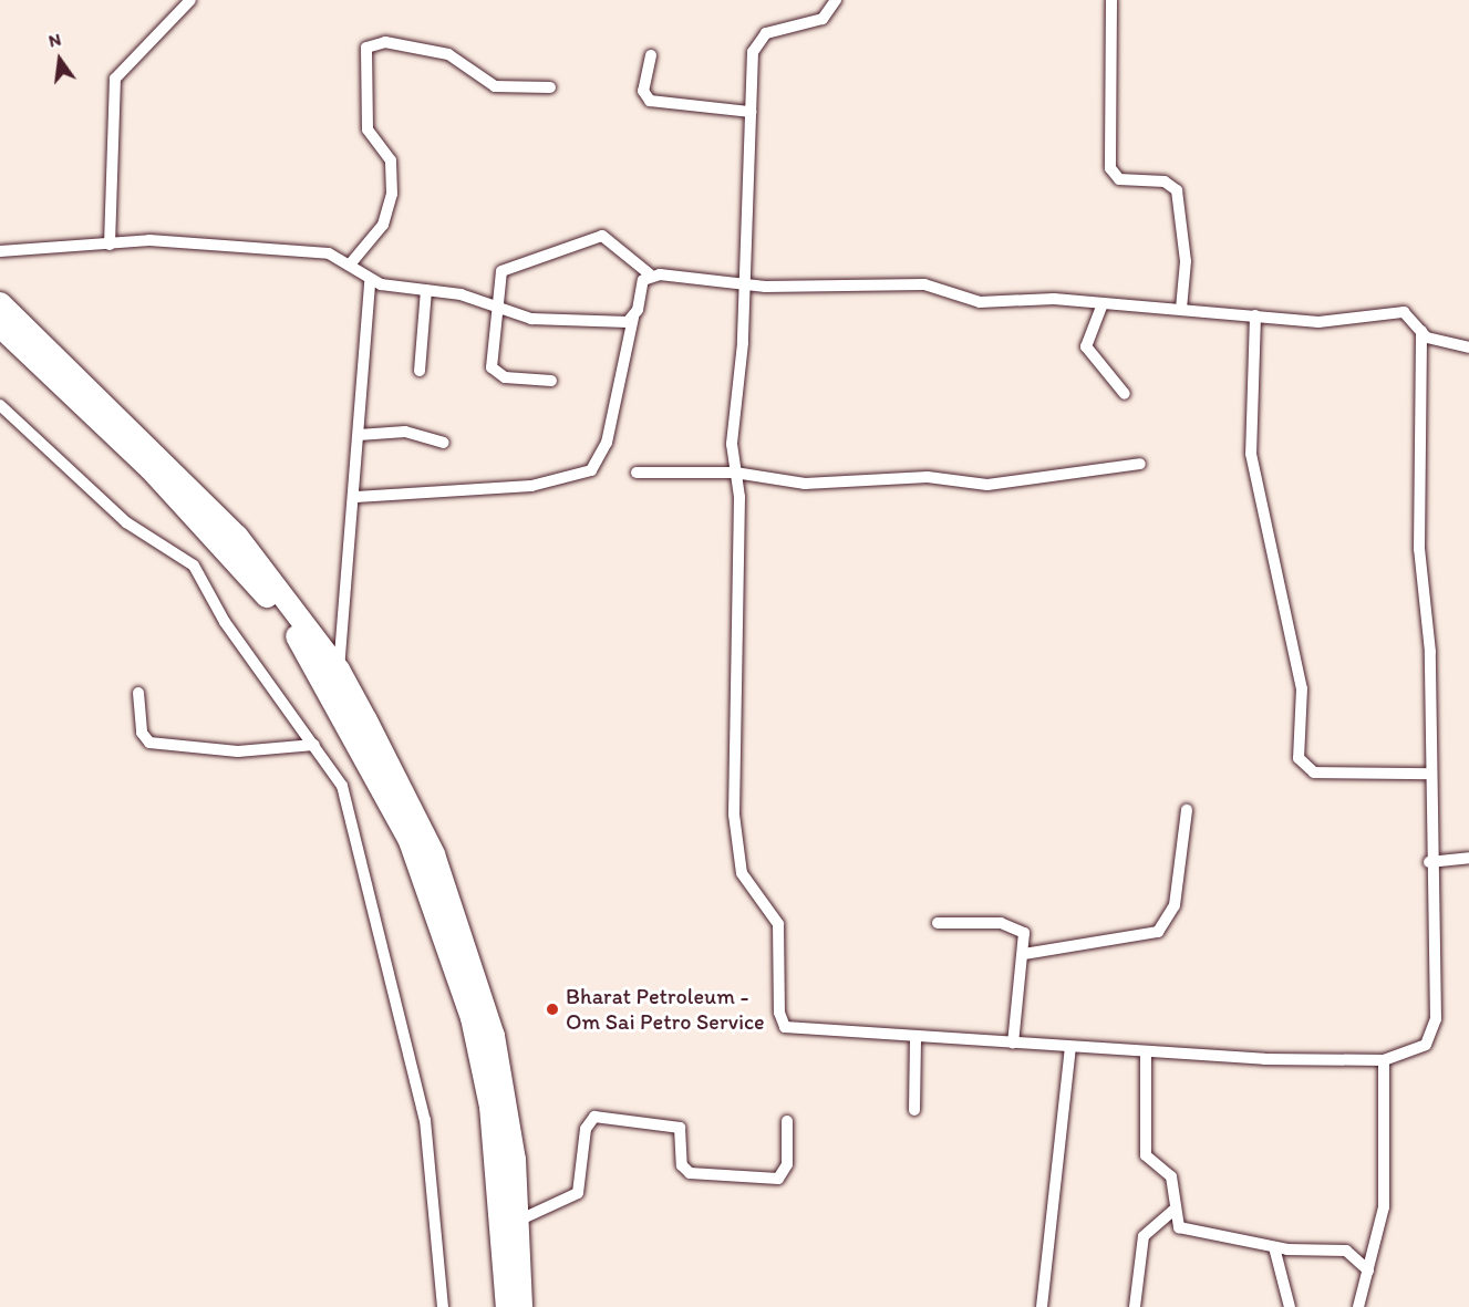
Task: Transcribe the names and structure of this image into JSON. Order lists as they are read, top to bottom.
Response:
{
  "places": ["Bharat Petroleum - Om Sai Petro Service"],
  "north": "top"
}
